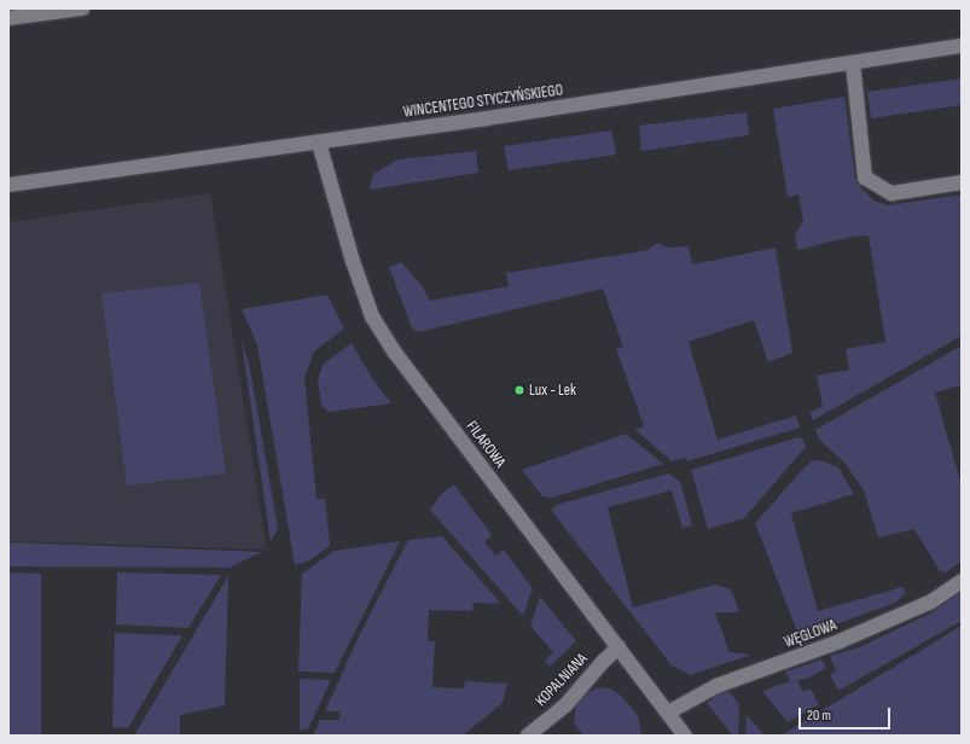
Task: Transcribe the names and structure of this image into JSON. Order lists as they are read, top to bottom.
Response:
{
  "streets": {
    "street": [
      "WINCENTEGO STYCZYŃSKIEGO",
      "FILAROWA",
      "WĘGLOWA",
      "KOPALNIANA"
    ]
  },
  "crossings": [
    ["WINCENTEGO STYCZYŃSKIEGO", "FILAROWA"],
    ["FILAROWA", "WĘGLOWA"],
    ["FILAROWA", "KOPALNIANA"]
  ],
  "places": ["Lux - Lek"],
  "scale_bar": "20 m"
}
